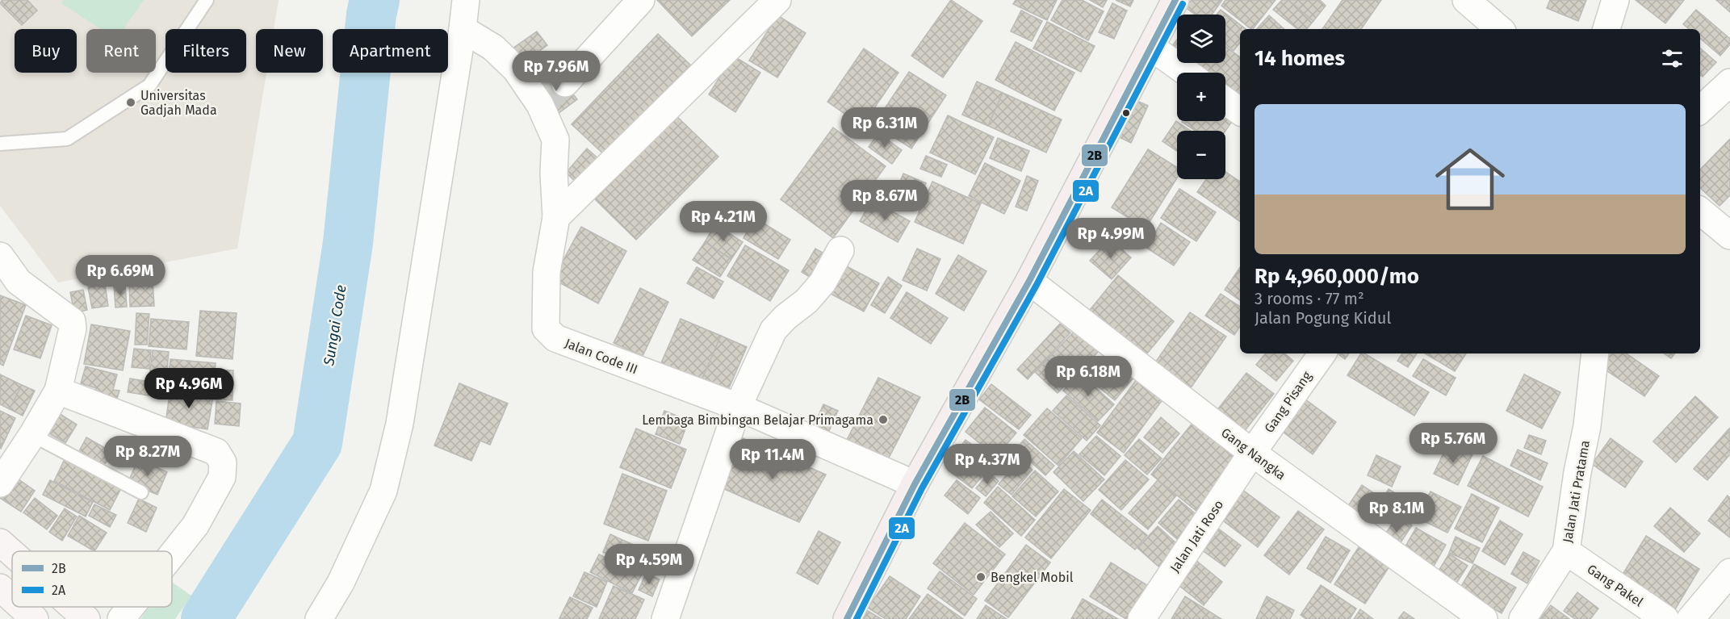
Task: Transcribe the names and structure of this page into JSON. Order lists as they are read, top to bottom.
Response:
{
  "streets": {
    "street": [
      "Jalan Code III",
      "Gang Pisang",
      "Gang Nangka",
      "Jalan Jati Pratama",
      "Jalan Jati Roso",
      "Gang Pakel"
    ]
  },
  "crossings": [
    ["Gang Pisang", "Gang Nangka"],
    ["Gang Pisang", "Jalan Jati Roso"],
    ["Gang Nangka", "Jalan Jati Roso"],
    ["Jalan Jati Pratama", "Gang Pakel"]
  ],
  "water": ["Sungai Code"],
  "places": ["Universitas Gadjah Mada", "Lembaga Bimbingan Belajar Primagama", "Bengkel Mobil"],
  "lines": ["transit line 2B", "transit line 2A"],
  "legend": ["2B", "2A"],
  "page": {
    "map_buttons": ["+", "−"],
    "chip": [
      "Buy",
      "Rent",
      "Filters",
      "New",
      "Apartment"
    ],
    "heading": "14 homes",
    "price": [
      "Rp 7.96M",
      "Rp 6.31M",
      "Rp 8.67M",
      "Rp 4.21M",
      "Rp 4.99M",
      "Rp 6.69M",
      "Rp 6.18M",
      "Rp 4.96M",
      "Rp 5.76M",
      "Rp 8.27M",
      "Rp 11.4M",
      "Rp 4.37M",
      "Rp 8.1M",
      "Rp 4.59M"
    ],
    "list": [
      {
        "name": "Rp 4,960,000/mo",
        "note": "3 rooms · 77 m² · Jalan Pogung Kidul"
      }
    ]
  }
}
